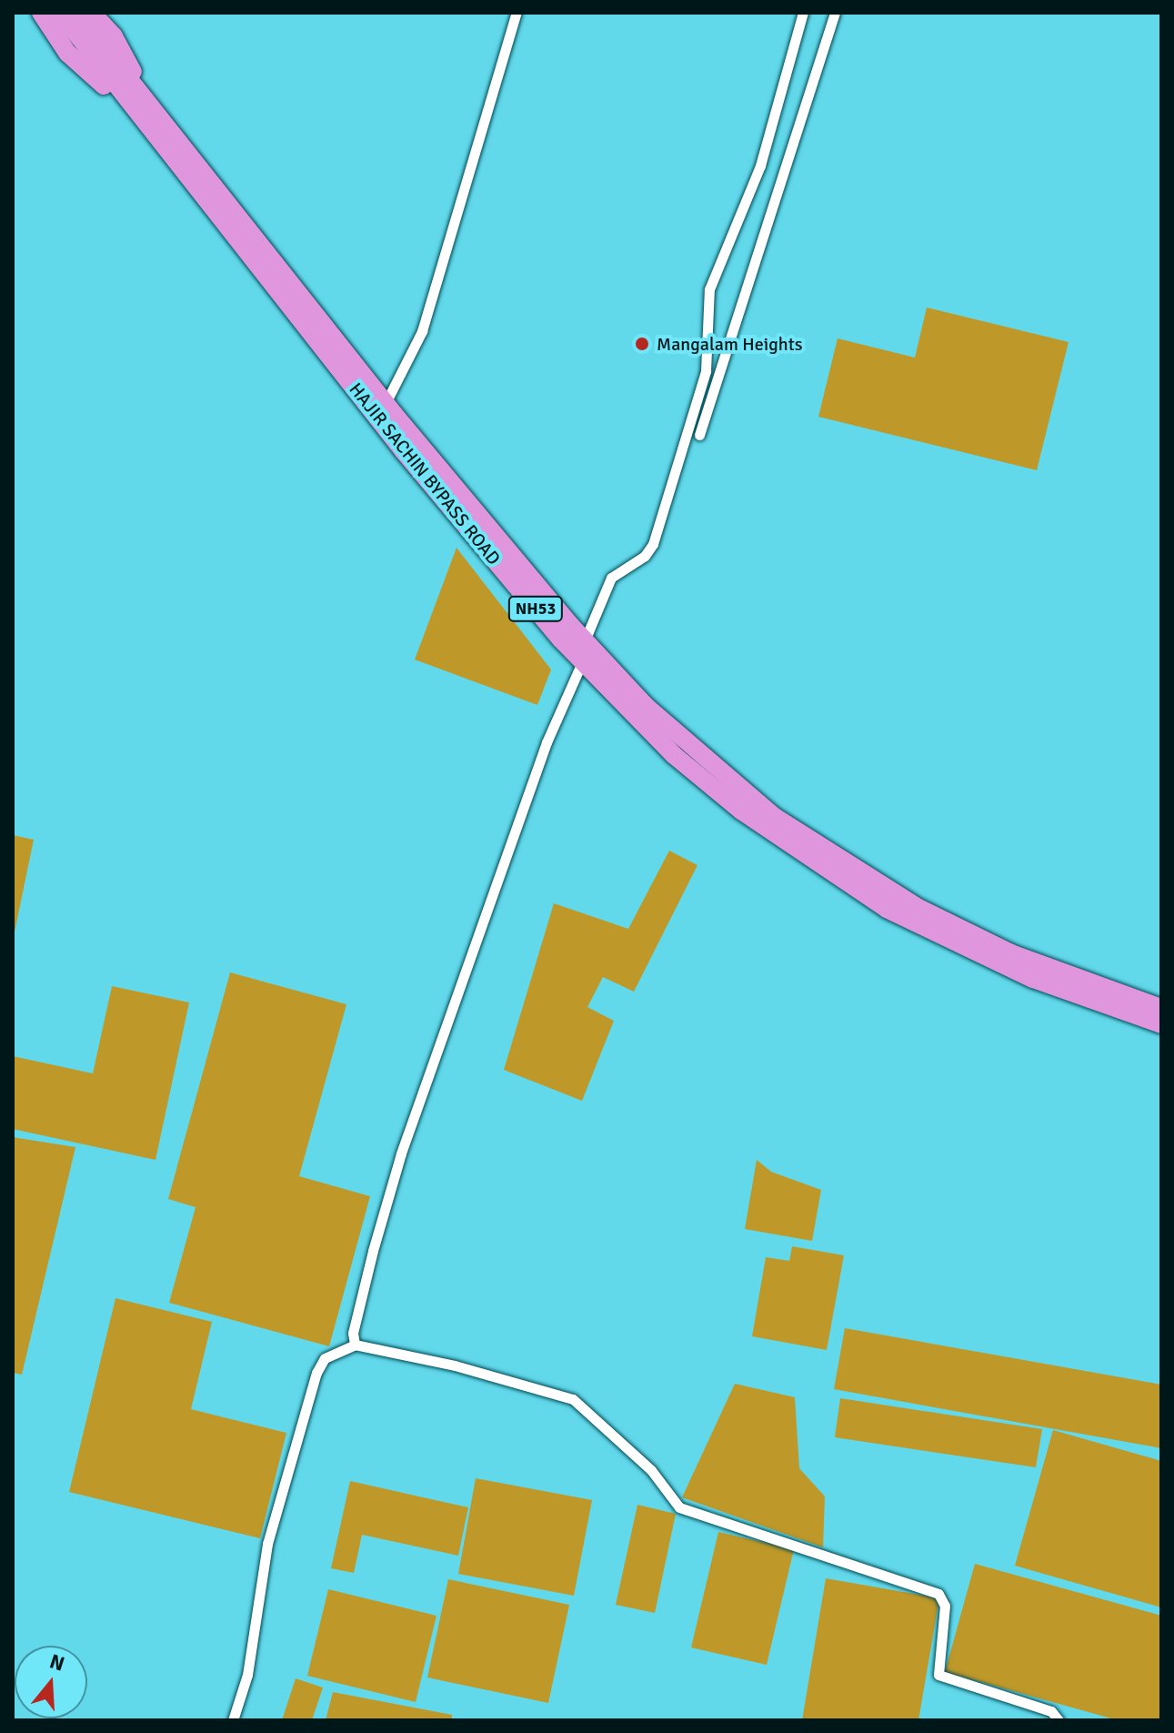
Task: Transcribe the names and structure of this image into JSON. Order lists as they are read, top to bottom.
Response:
{
  "streets": {
    "highway": ["HAJIR SACHIN BYPASS ROAD", "NH53"]
  },
  "places": ["Mangalam Heights"],
  "north": "top"
}
